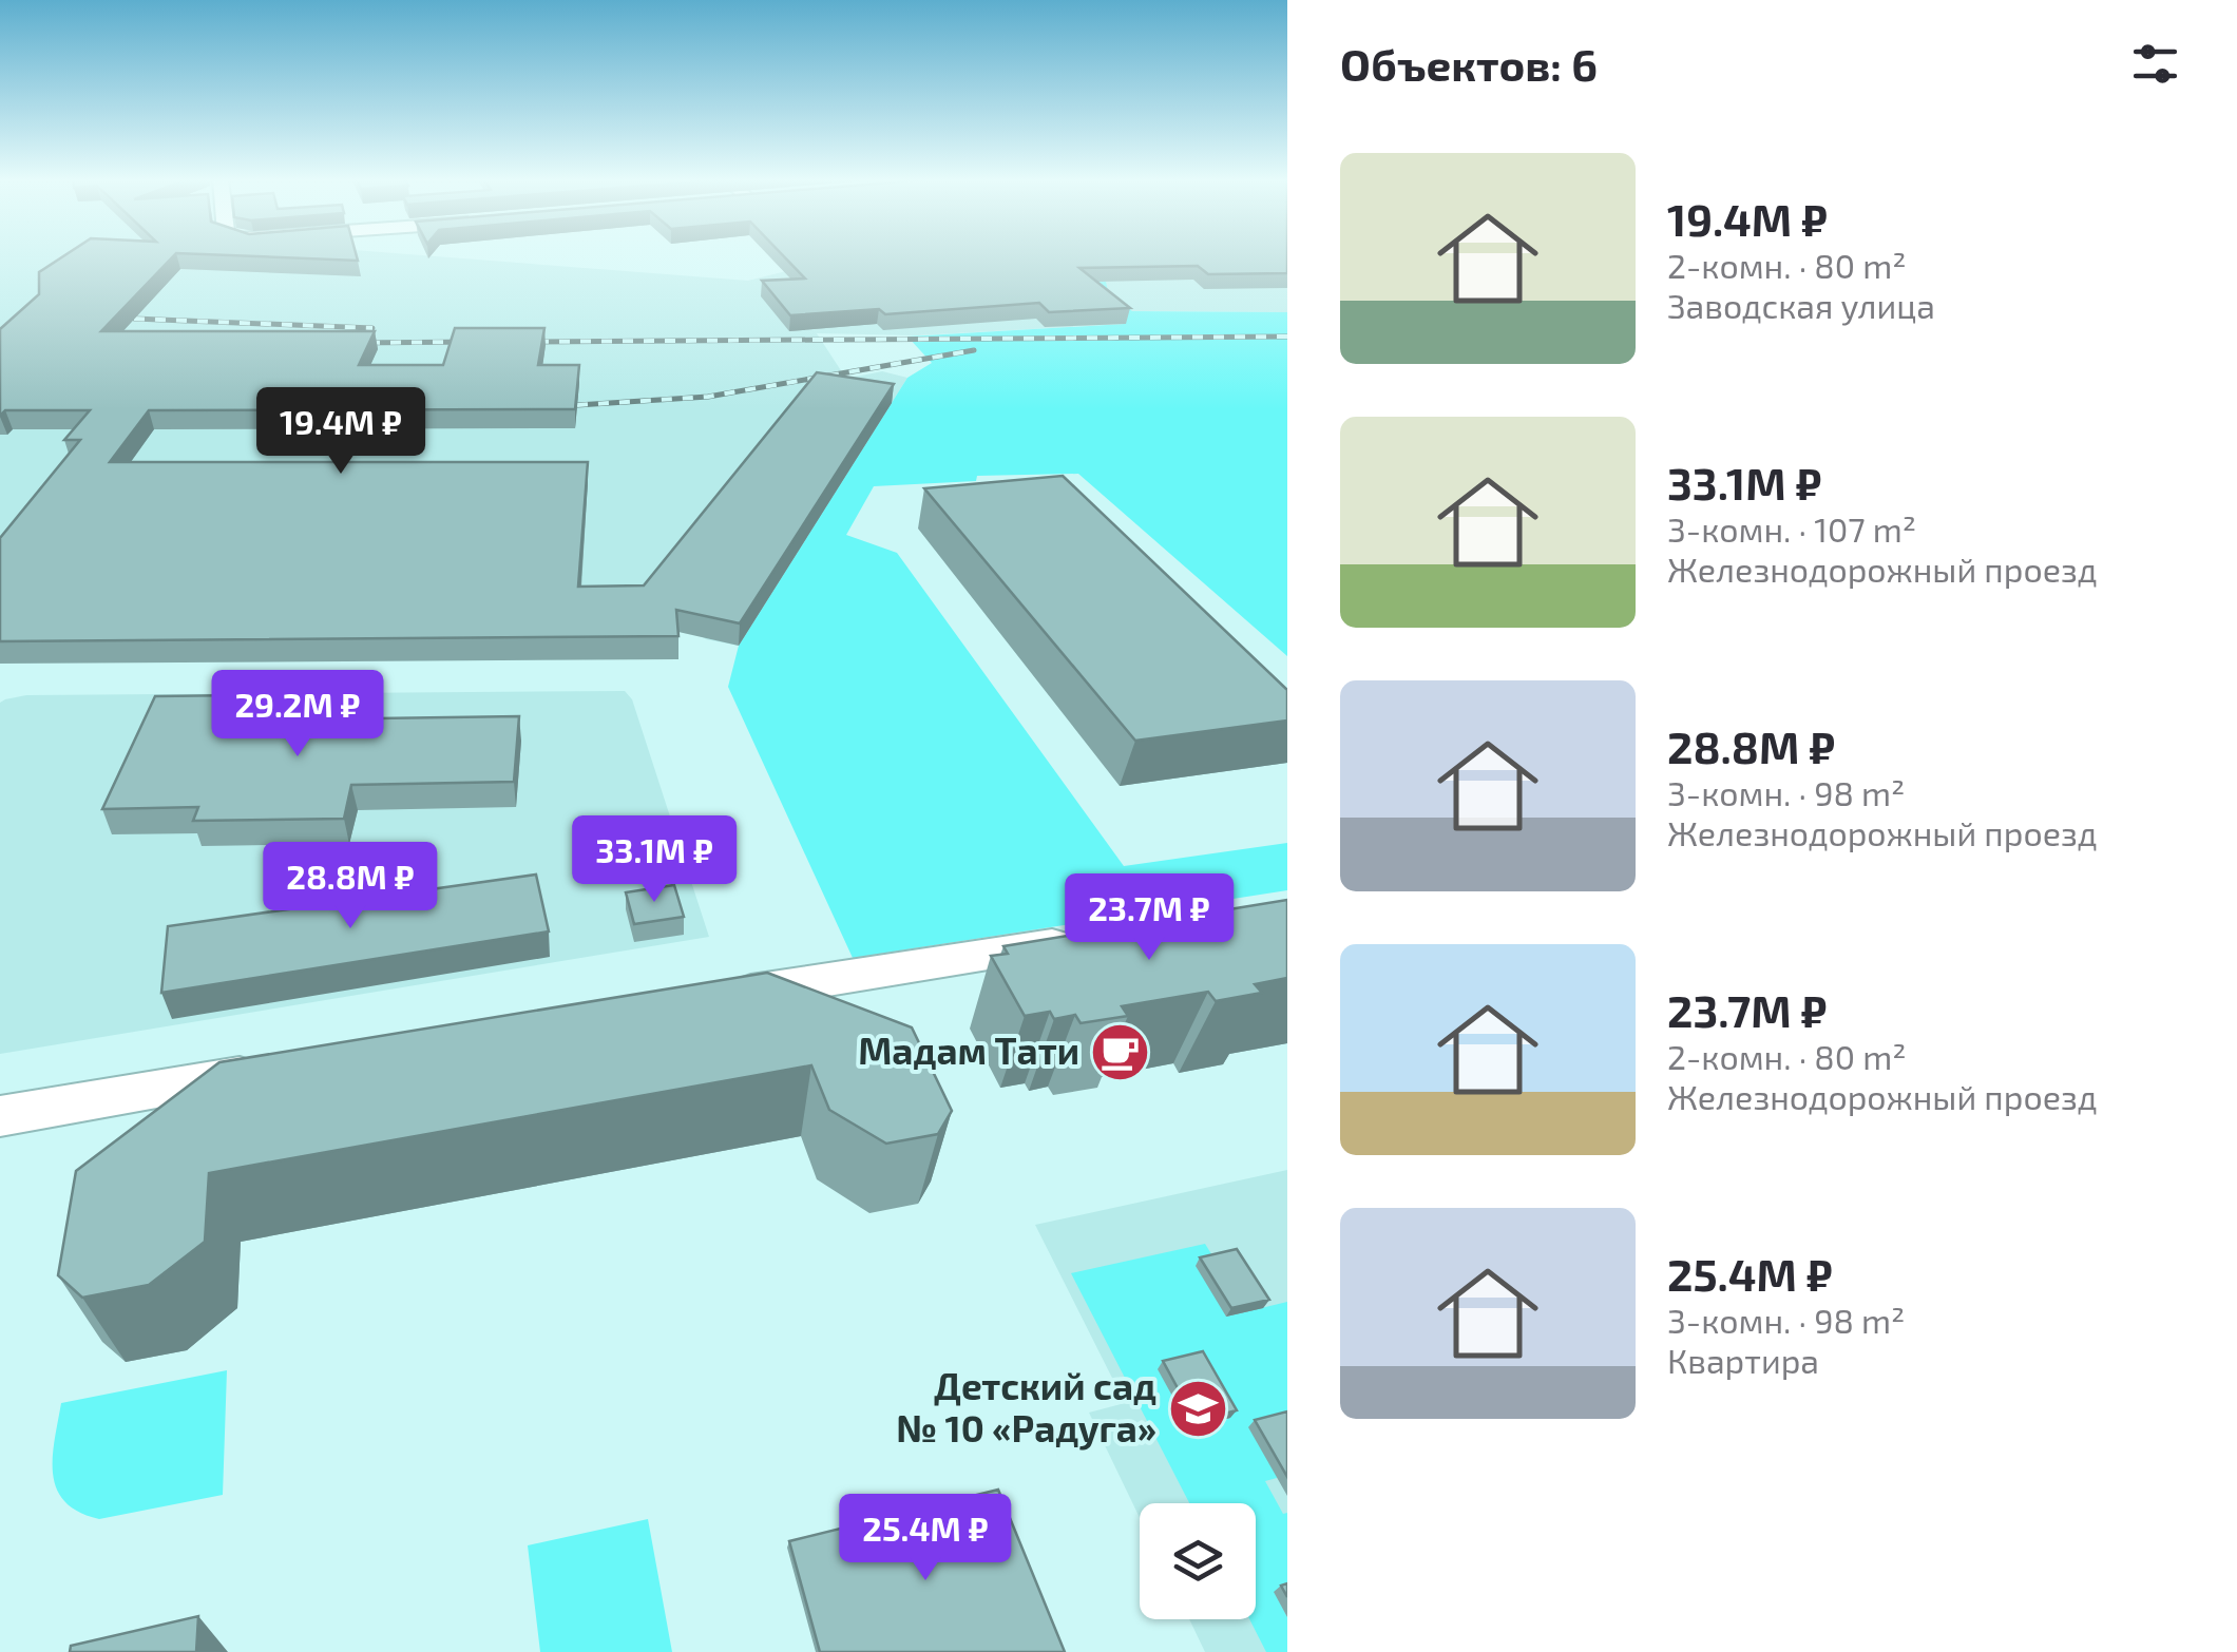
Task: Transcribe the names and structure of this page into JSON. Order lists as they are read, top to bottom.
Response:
{
  "places": {
    "cafe": ["Мадам Тати"],
    "school or university": ["Детский сад № 10 «Радуга»"]
  },
  "page": {
    "heading": "Объектов: 6",
    "list": [
      {
        "name": "19.4M ₽",
        "note": "2-комн. · 80 m² · Заводская улица"
      },
      {
        "name": "33.1M ₽",
        "note": "3-комн. · 107 m² · Железнодорожный проезд"
      },
      {
        "name": "28.8M ₽",
        "note": "3-комн. · 98 m² · Железнодорожный проезд"
      },
      {
        "name": "23.7M ₽",
        "note": "2-комн. · 80 m² · Железнодорожный проезд"
      },
      {
        "name": "25.4M ₽",
        "note": "3-комн. · 98 m² · Квартира"
      }
    ],
    "price": [
      "19.4M ₽",
      "29.2M ₽",
      "33.1M ₽",
      "28.8M ₽",
      "23.7M ₽",
      "25.4M ₽"
    ]
  }
}
